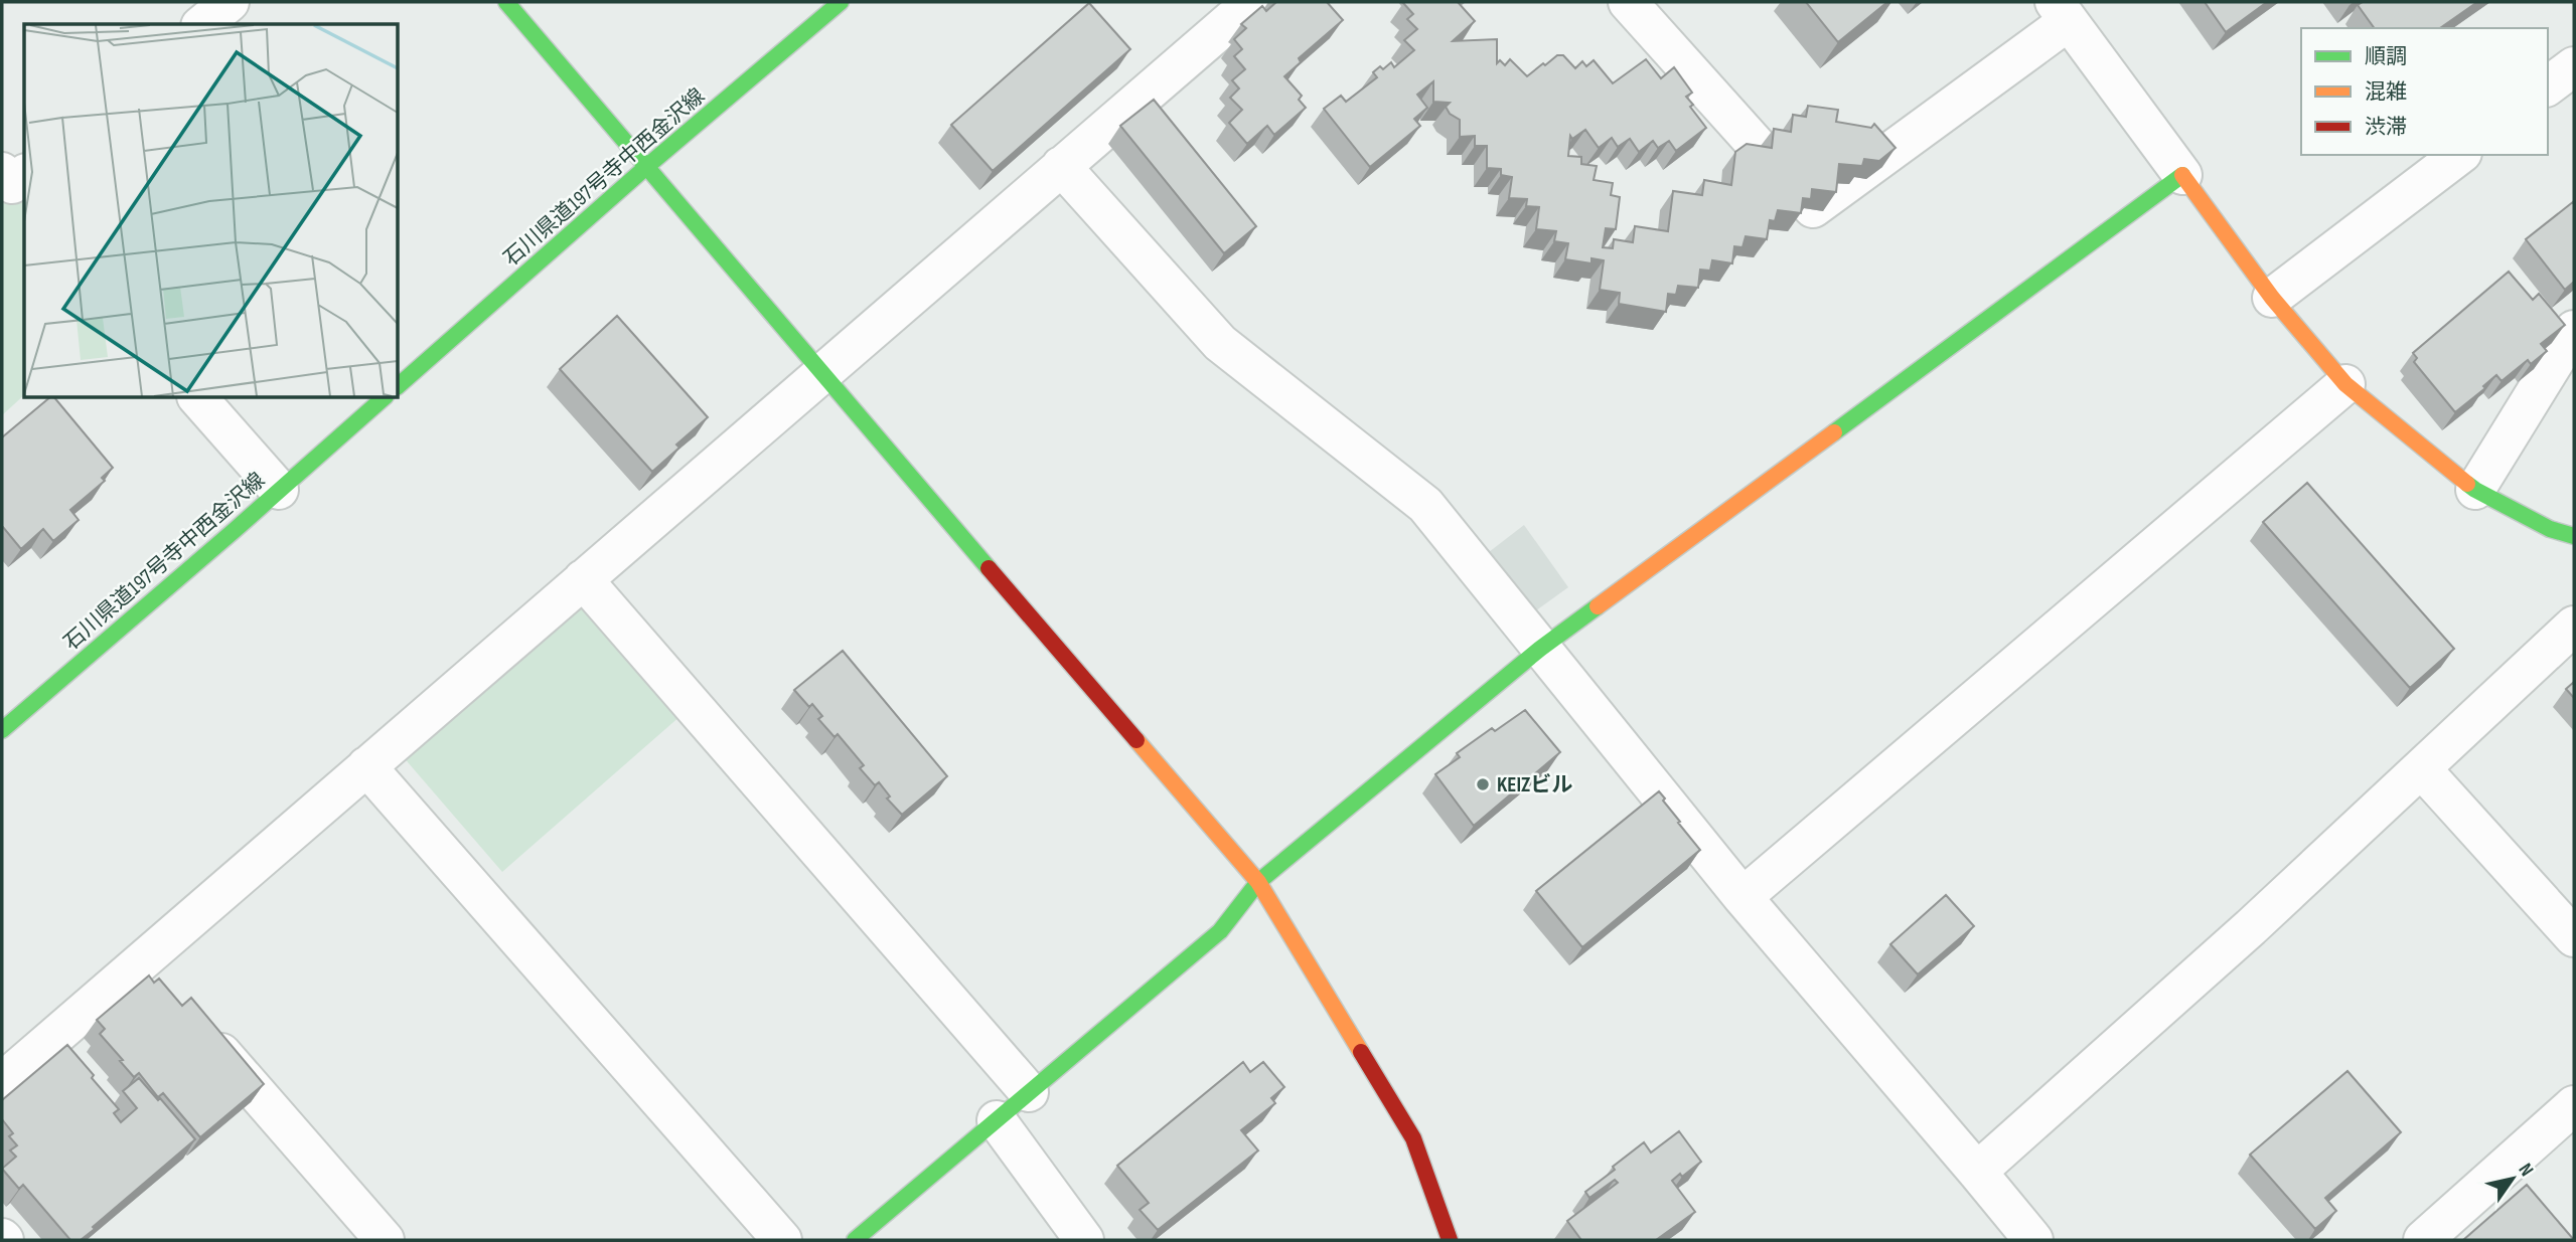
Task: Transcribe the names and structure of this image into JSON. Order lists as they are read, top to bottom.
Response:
{
  "streets": {
    "street": ["石川県道197号寺中西金沢線"]
  },
  "places": ["KEIZビル"],
  "legend": ["順調", "混雑", "渋滞"],
  "north": "top right"
}
